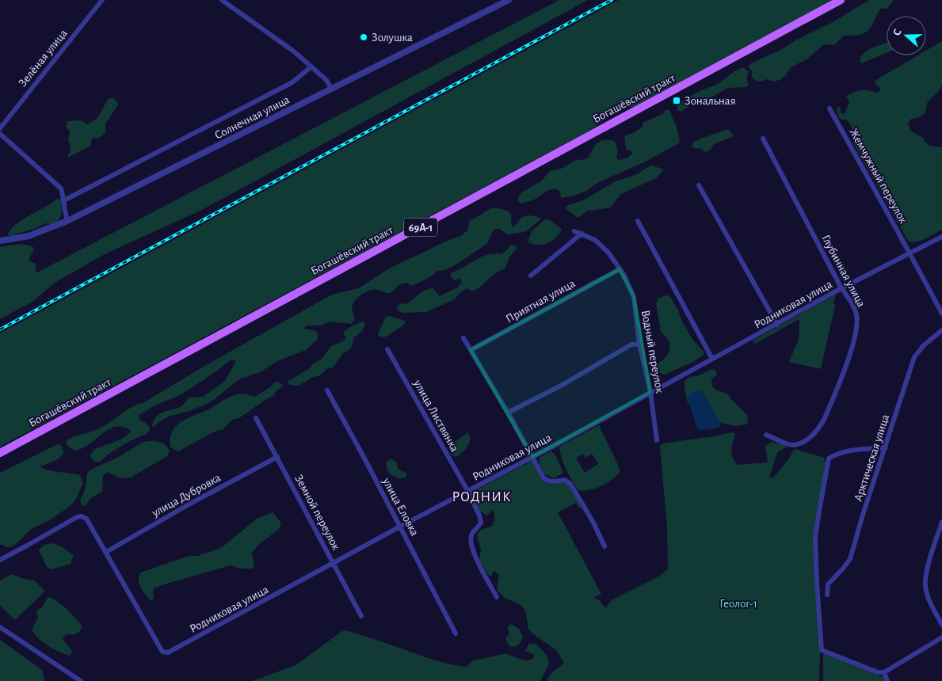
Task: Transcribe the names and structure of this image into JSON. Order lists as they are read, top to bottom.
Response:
{
  "streets": {
    "main road": ["Богашёвский тракт", "69А-1"],
    "street": [
      "Зелёная улица",
      "Солнечная улица",
      "Жемчужный переулок",
      "Глубинная улица",
      "Приятная улица",
      "Родниковая улица",
      "Водный переулок",
      "улица Листвянка",
      "Арктическая улица",
      "улица Дубровка",
      "улица Еловка",
      "Земной переулок"
    ]
  },
  "crossings": [
    ["Жемчужный переулок", "Родниковая улица"],
    ["Глубинная улица", "Родниковая улица"],
    ["Приятная улица", "Водный переулок"],
    ["Родниковая улица", "Водный переулок"],
    ["Родниковая улица", "улица Листвянка"],
    ["Родниковая улица", "улица Дубровка"],
    ["Родниковая улица", "улица Еловка"],
    ["Родниковая улица", "Земной переулок"],
    ["улица Дубровка", "Земной переулок"]
  ],
  "districts": ["РОДНИК"],
  "parks": ["Геолог-1"],
  "places": {
    "other": ["Золушка"],
    "transit": ["Зональная"]
  },
  "north": "left"
}
